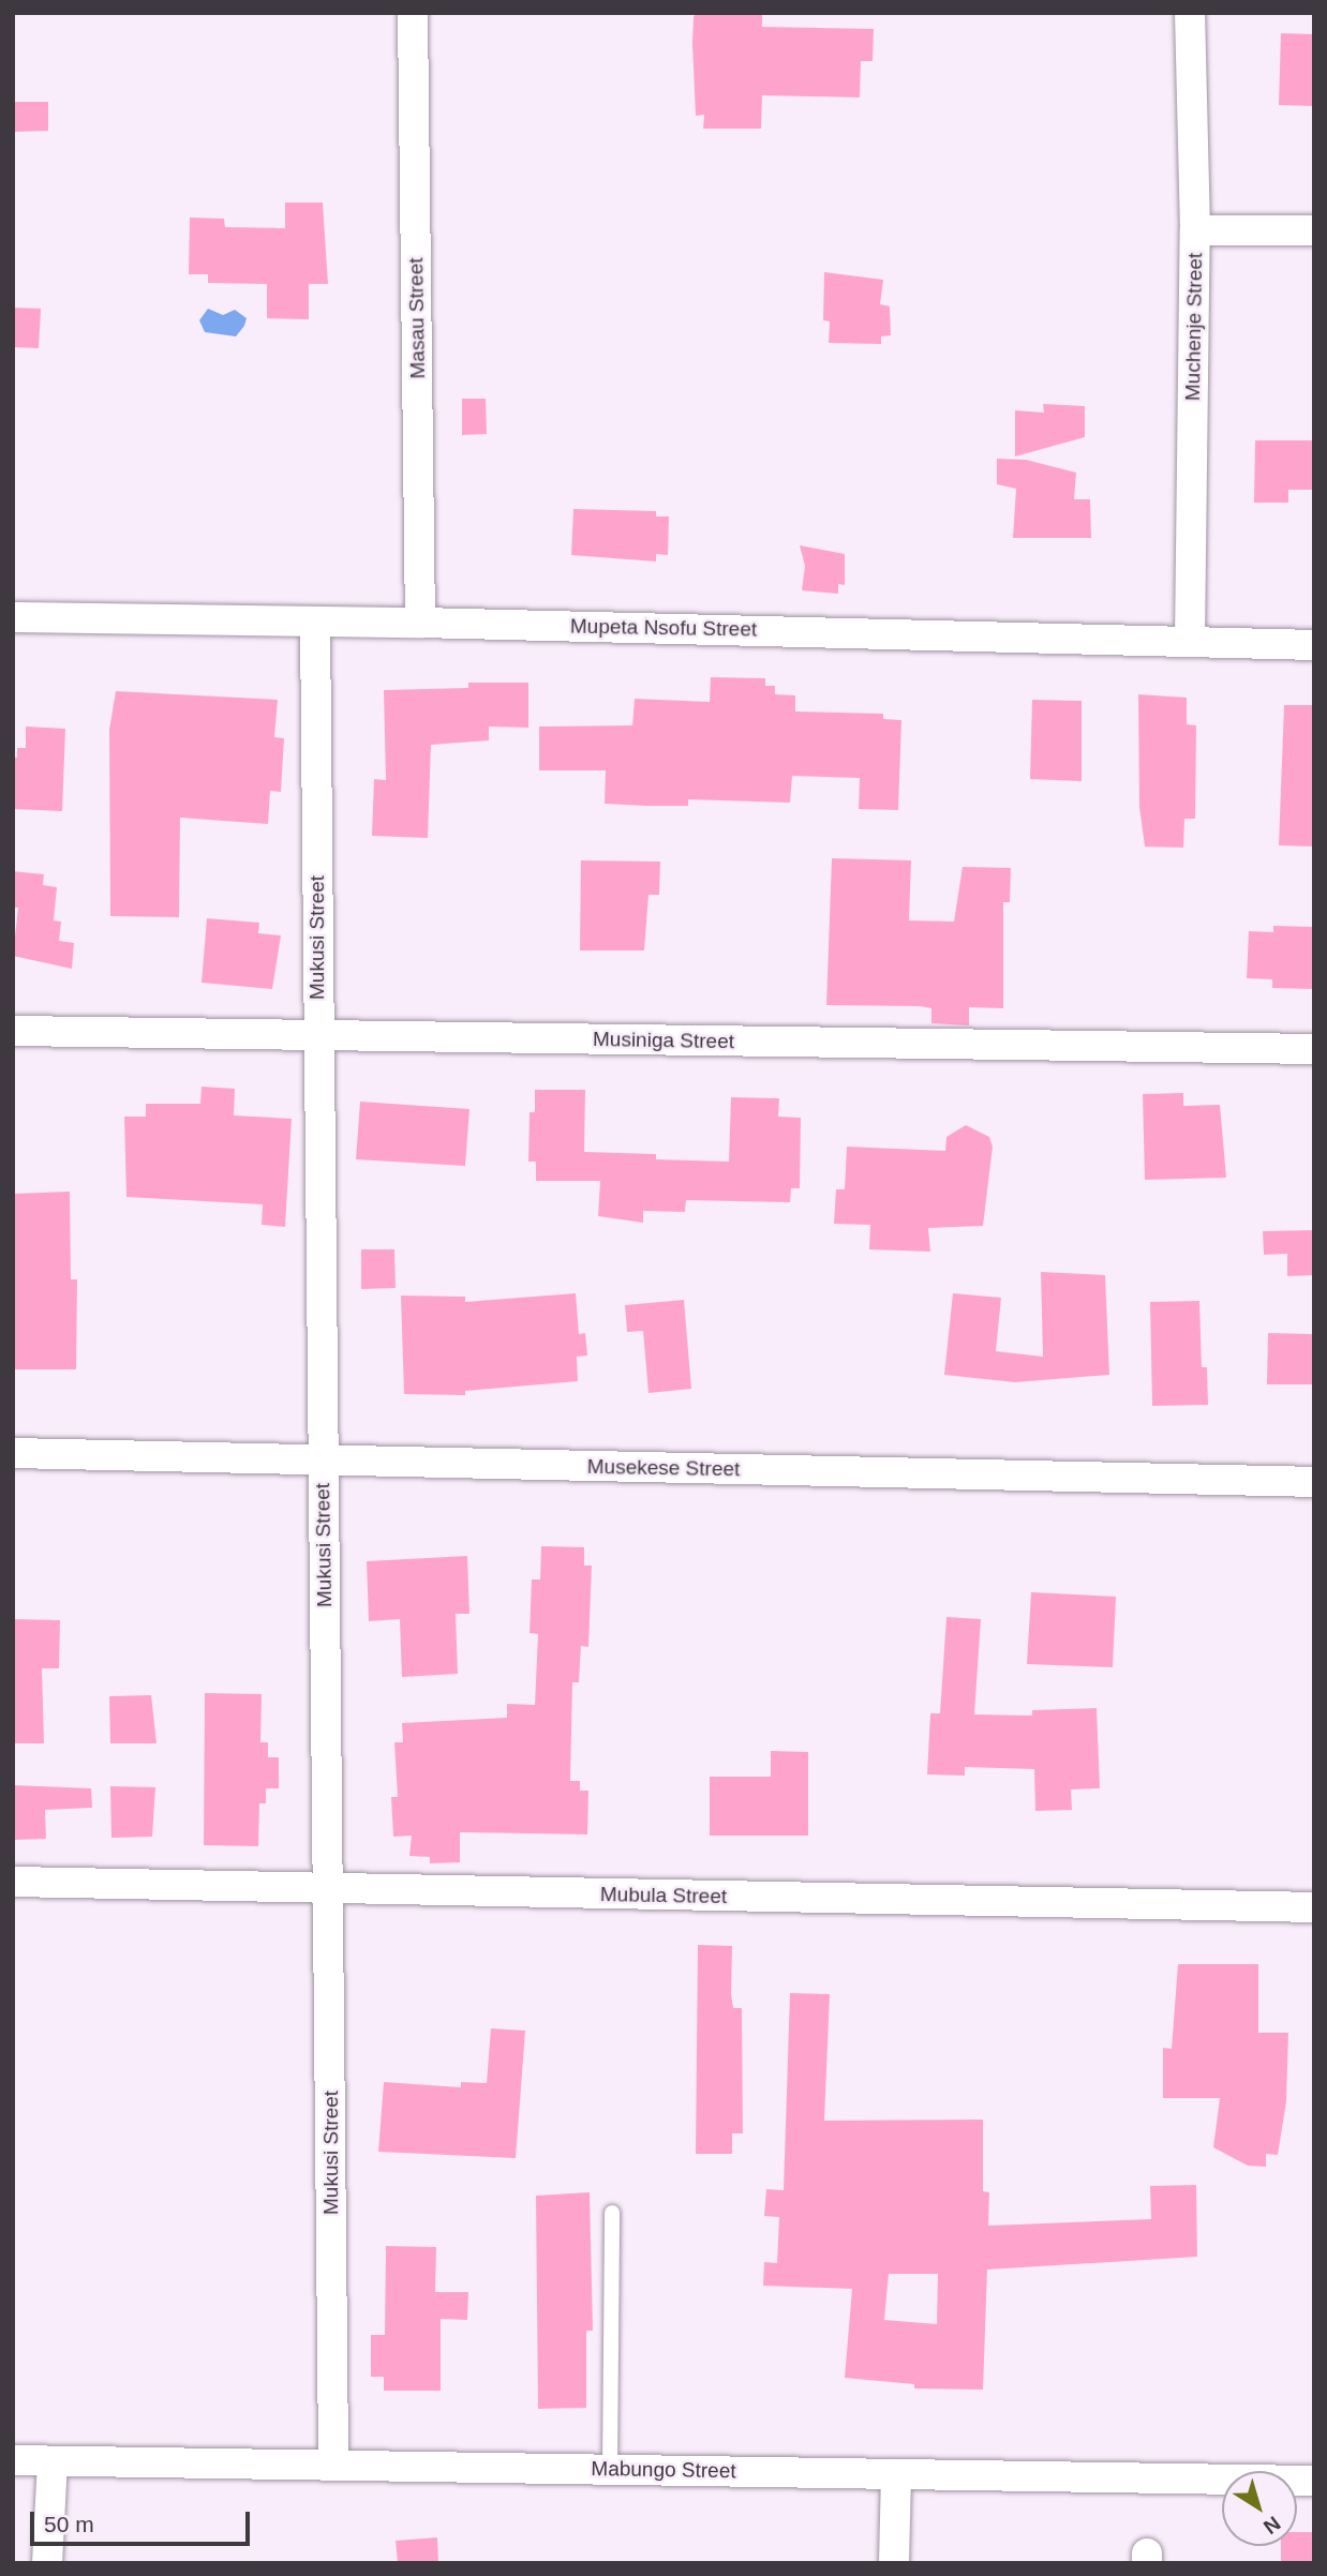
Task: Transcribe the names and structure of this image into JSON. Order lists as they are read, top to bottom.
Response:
{
  "streets": {
    "street": [
      "Masau Street",
      "Muchenje Street",
      "Mupeta Nsofu Street",
      "Mukusi Street",
      "Musiniga Street",
      "Musekese Street",
      "Mubula Street",
      "Mabungo Street"
    ]
  },
  "crossings": [
    ["Masau Street", "Mupeta Nsofu Street"],
    ["Muchenje Street", "Mupeta Nsofu Street"],
    ["Mupeta Nsofu Street", "Mukusi Street"],
    ["Mukusi Street", "Musiniga Street"],
    ["Mukusi Street", "Musekese Street"],
    ["Mukusi Street", "Mubula Street"],
    ["Mukusi Street", "Mabungo Street"]
  ],
  "scale_bar": "50 m",
  "north": "bottom right"
}
